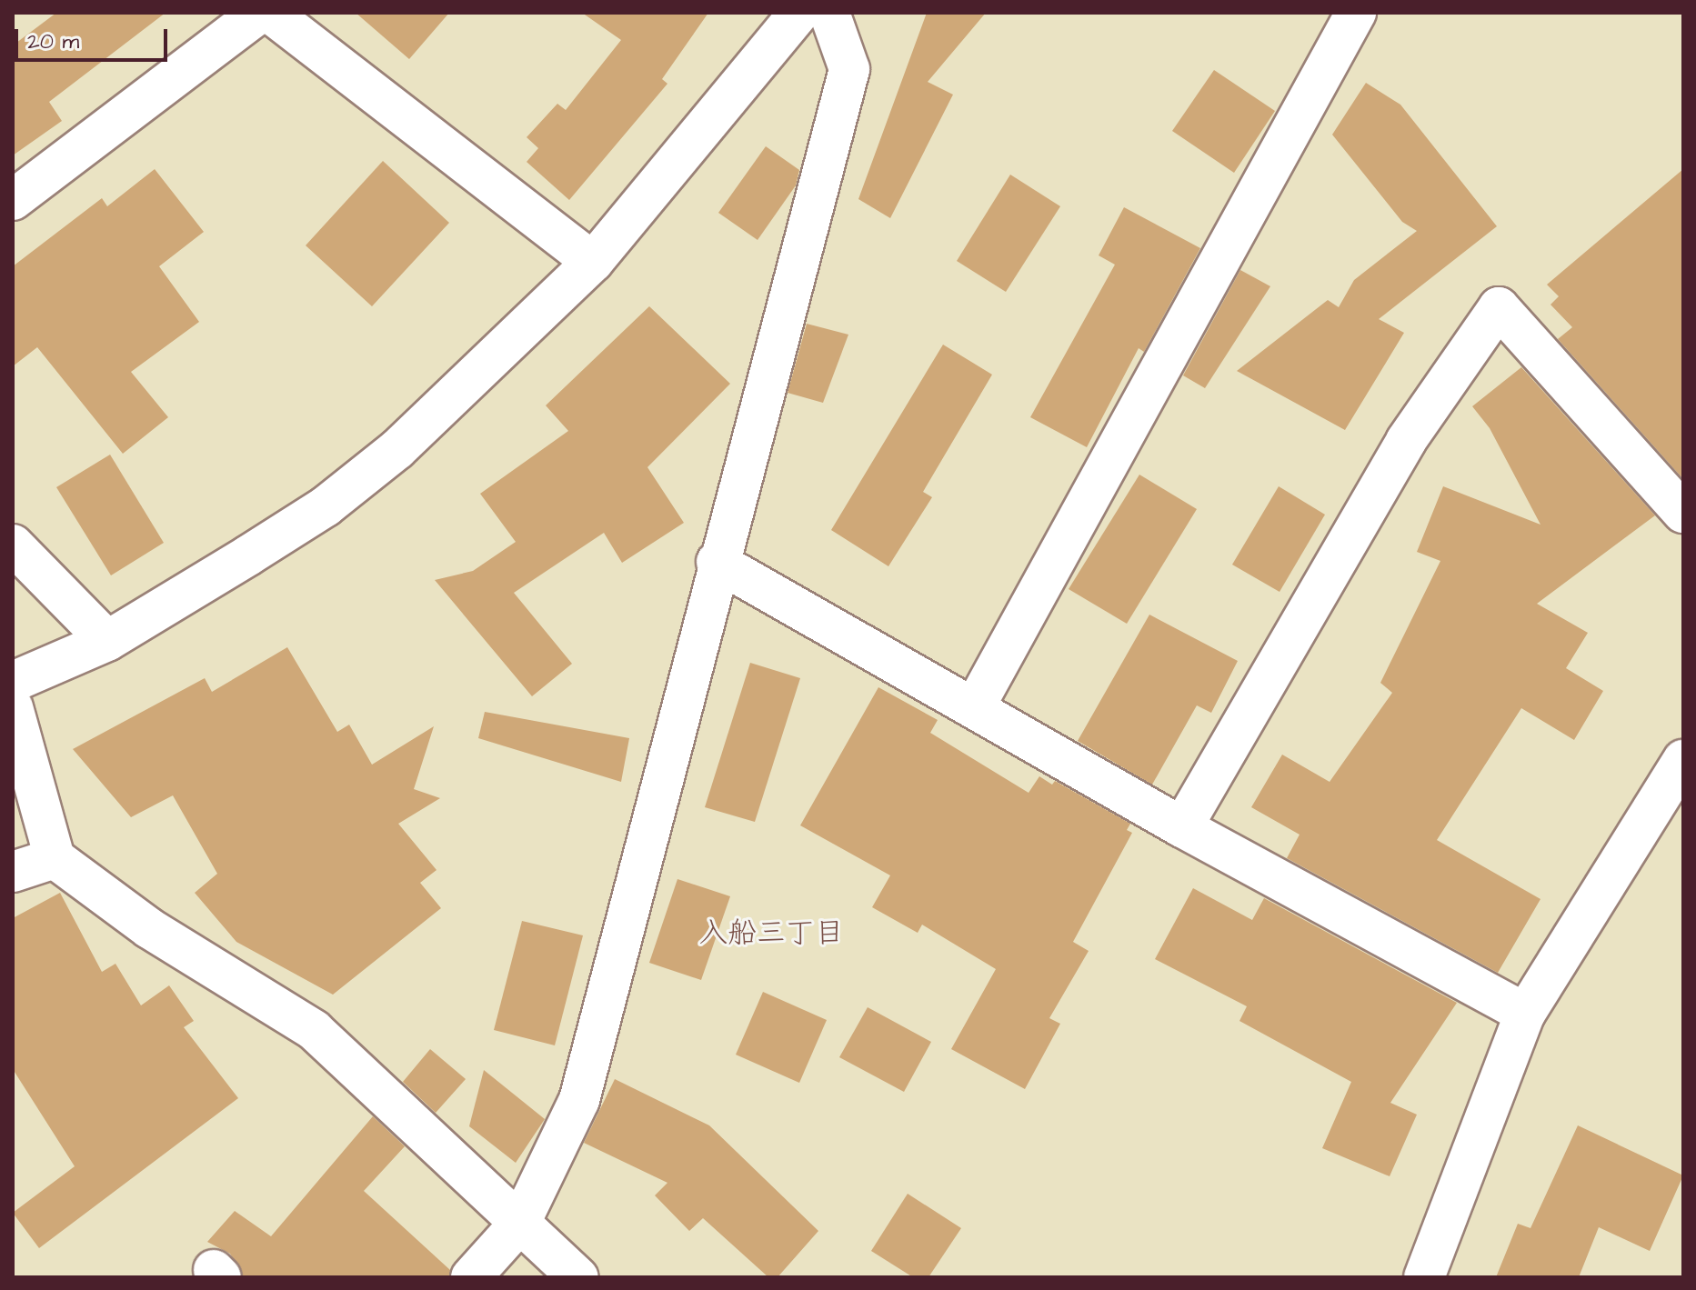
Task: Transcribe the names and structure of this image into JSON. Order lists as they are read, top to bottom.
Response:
{
  "districts": ["入船三丁目"],
  "scale_bar": "20 m"
}
